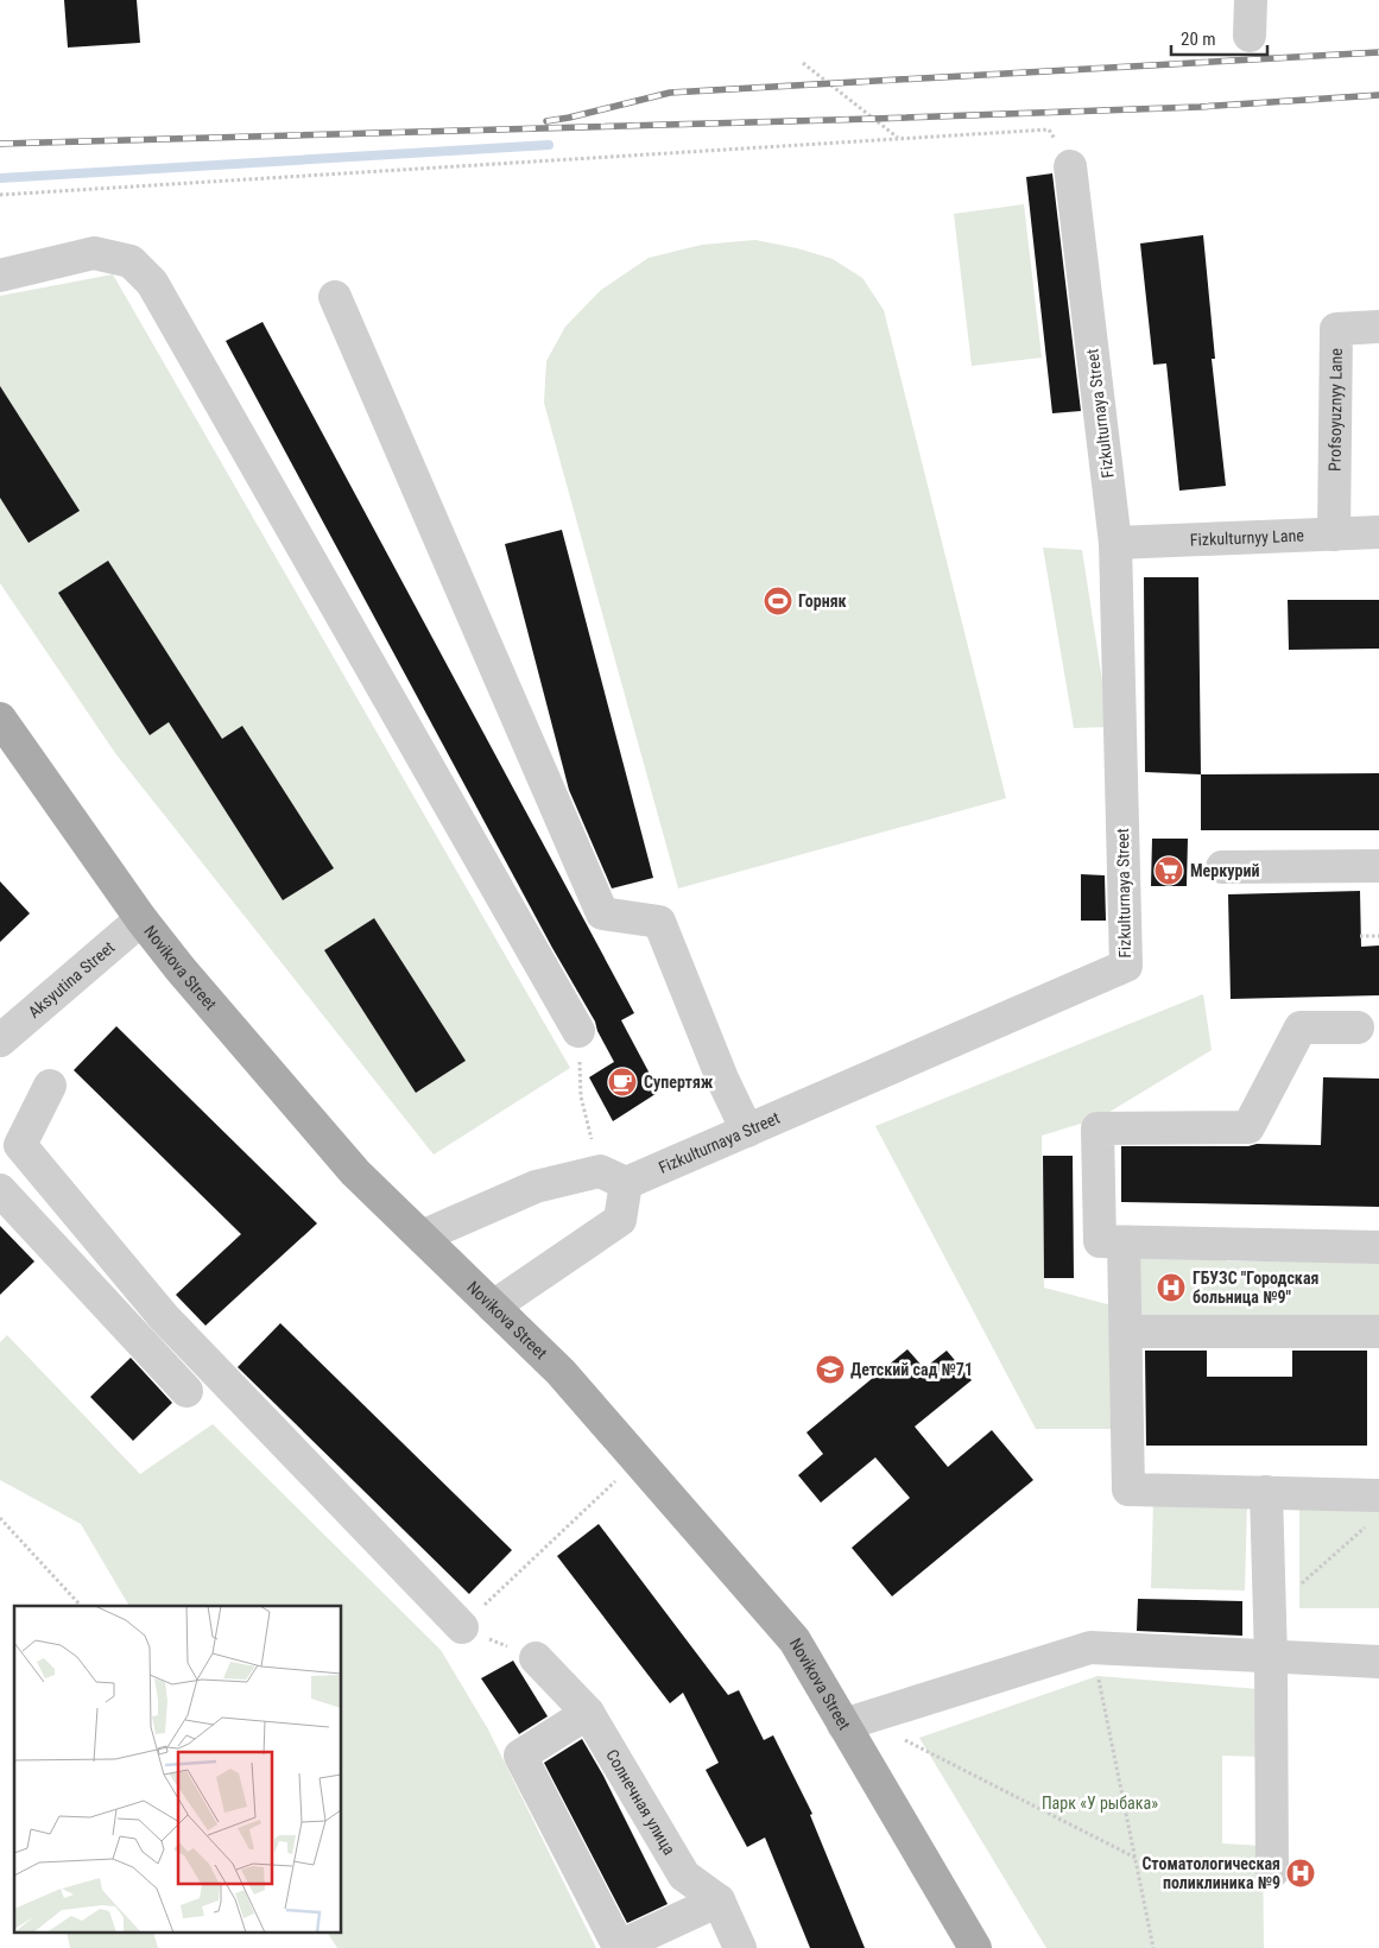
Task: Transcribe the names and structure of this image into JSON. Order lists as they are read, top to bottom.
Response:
{
  "streets": {
    "main road": ["Novikova Street"],
    "street": [
      "Profsoyuznyy Lane",
      "Fizkulturnaya Street",
      "Fizkulturnyy Lane",
      "Aksyutina Street",
      "Солнечная улица"
    ]
  },
  "crossings": [
    ["Profsoyuznyy Lane", "Fizkulturnyy Lane"],
    ["Fizkulturnaya Street", "Fizkulturnyy Lane"],
    ["Fizkulturnaya Street", "Novikova Street"],
    ["Novikova Street", "Aksyutina Street"]
  ],
  "parks": ["Парк «У рыбака»"],
  "places": {
    "sports": ["Горняк"],
    "supermarket": ["Меркурий"],
    "cafe": ["Супертяж"],
    "hospital": ["ГБУЗС \"Городская больница №9\"", "Стоматологическая поликлиника №9"],
    "school or university": ["Детский сад №71"]
  },
  "scale_bar": "20 m"
}
